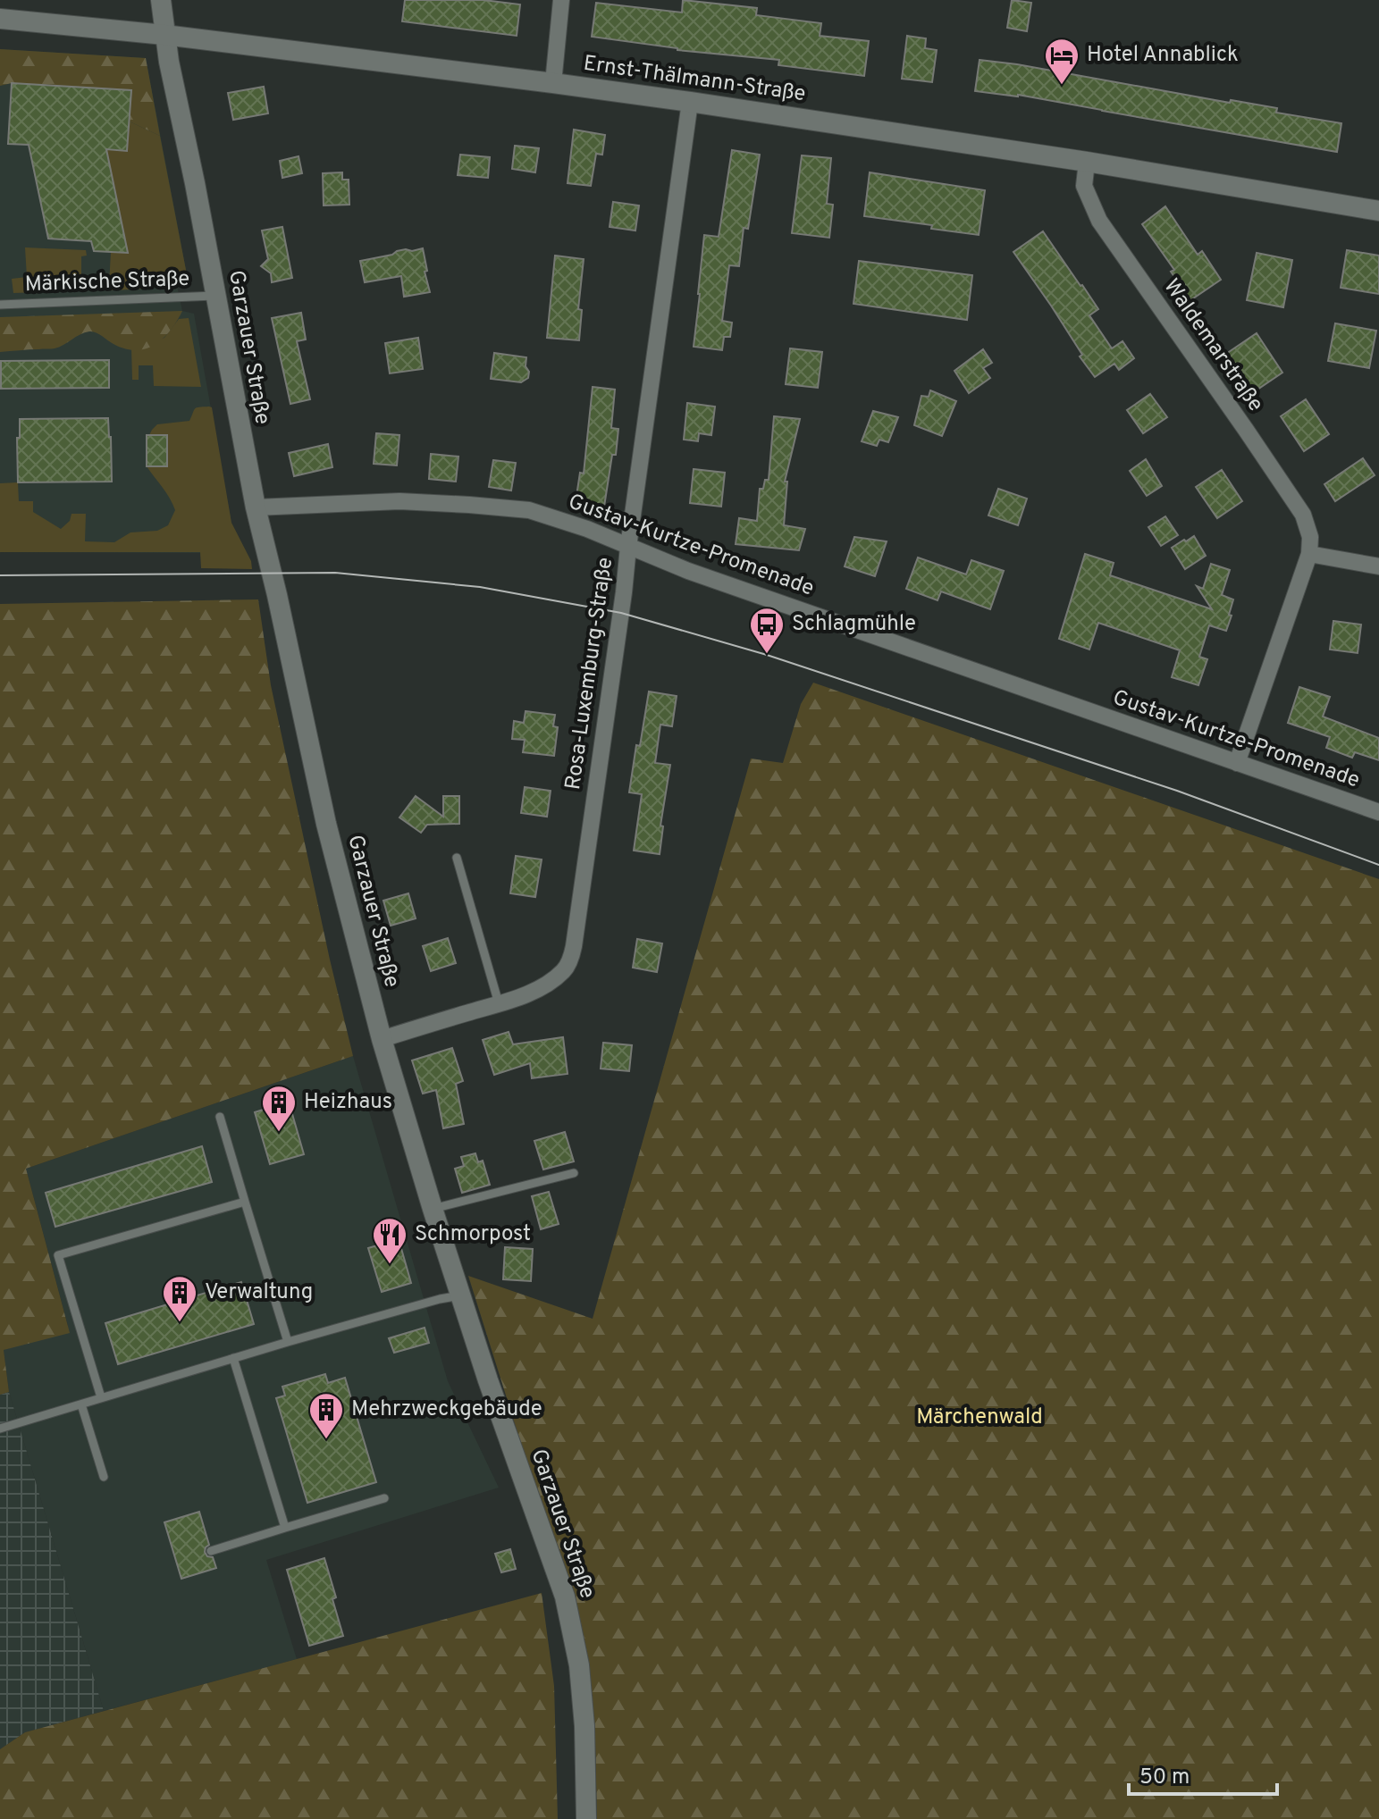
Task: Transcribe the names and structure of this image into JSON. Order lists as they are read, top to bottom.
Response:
{
  "streets": {
    "street": [
      "Ernst-Thälmann-Straße",
      "Waldemarstraße",
      "Garzauer Straße",
      "Gustav-Kurtze-Promenade",
      "Rosa-Luxemburg-Straße"
    ],
    "lane": ["Märkische Straße"]
  },
  "crossings": [
    ["Ernst-Thälmann-Straße", "Waldemarstraße"],
    ["Ernst-Thälmann-Straße", "Garzauer Straße"],
    ["Ernst-Thälmann-Straße", "Rosa-Luxemburg-Straße"],
    ["Märkische Straße", "Garzauer Straße"],
    ["Waldemarstraße", "Gustav-Kurtze-Promenade"],
    ["Garzauer Straße", "Gustav-Kurtze-Promenade"],
    ["Garzauer Straße", "Rosa-Luxemburg-Straße"],
    ["Gustav-Kurtze-Promenade", "Rosa-Luxemburg-Straße"]
  ],
  "parks": ["Märchenwald"],
  "places": {
    "hotel": ["Hotel Annablick"],
    "bus stop": ["Schlagmühle"],
    "building": ["Heizhaus", "Verwaltung", "Mehrzweckgebäude"],
    "restaurant": ["Schmorpost"]
  },
  "scale_bar": "50 m"
}
